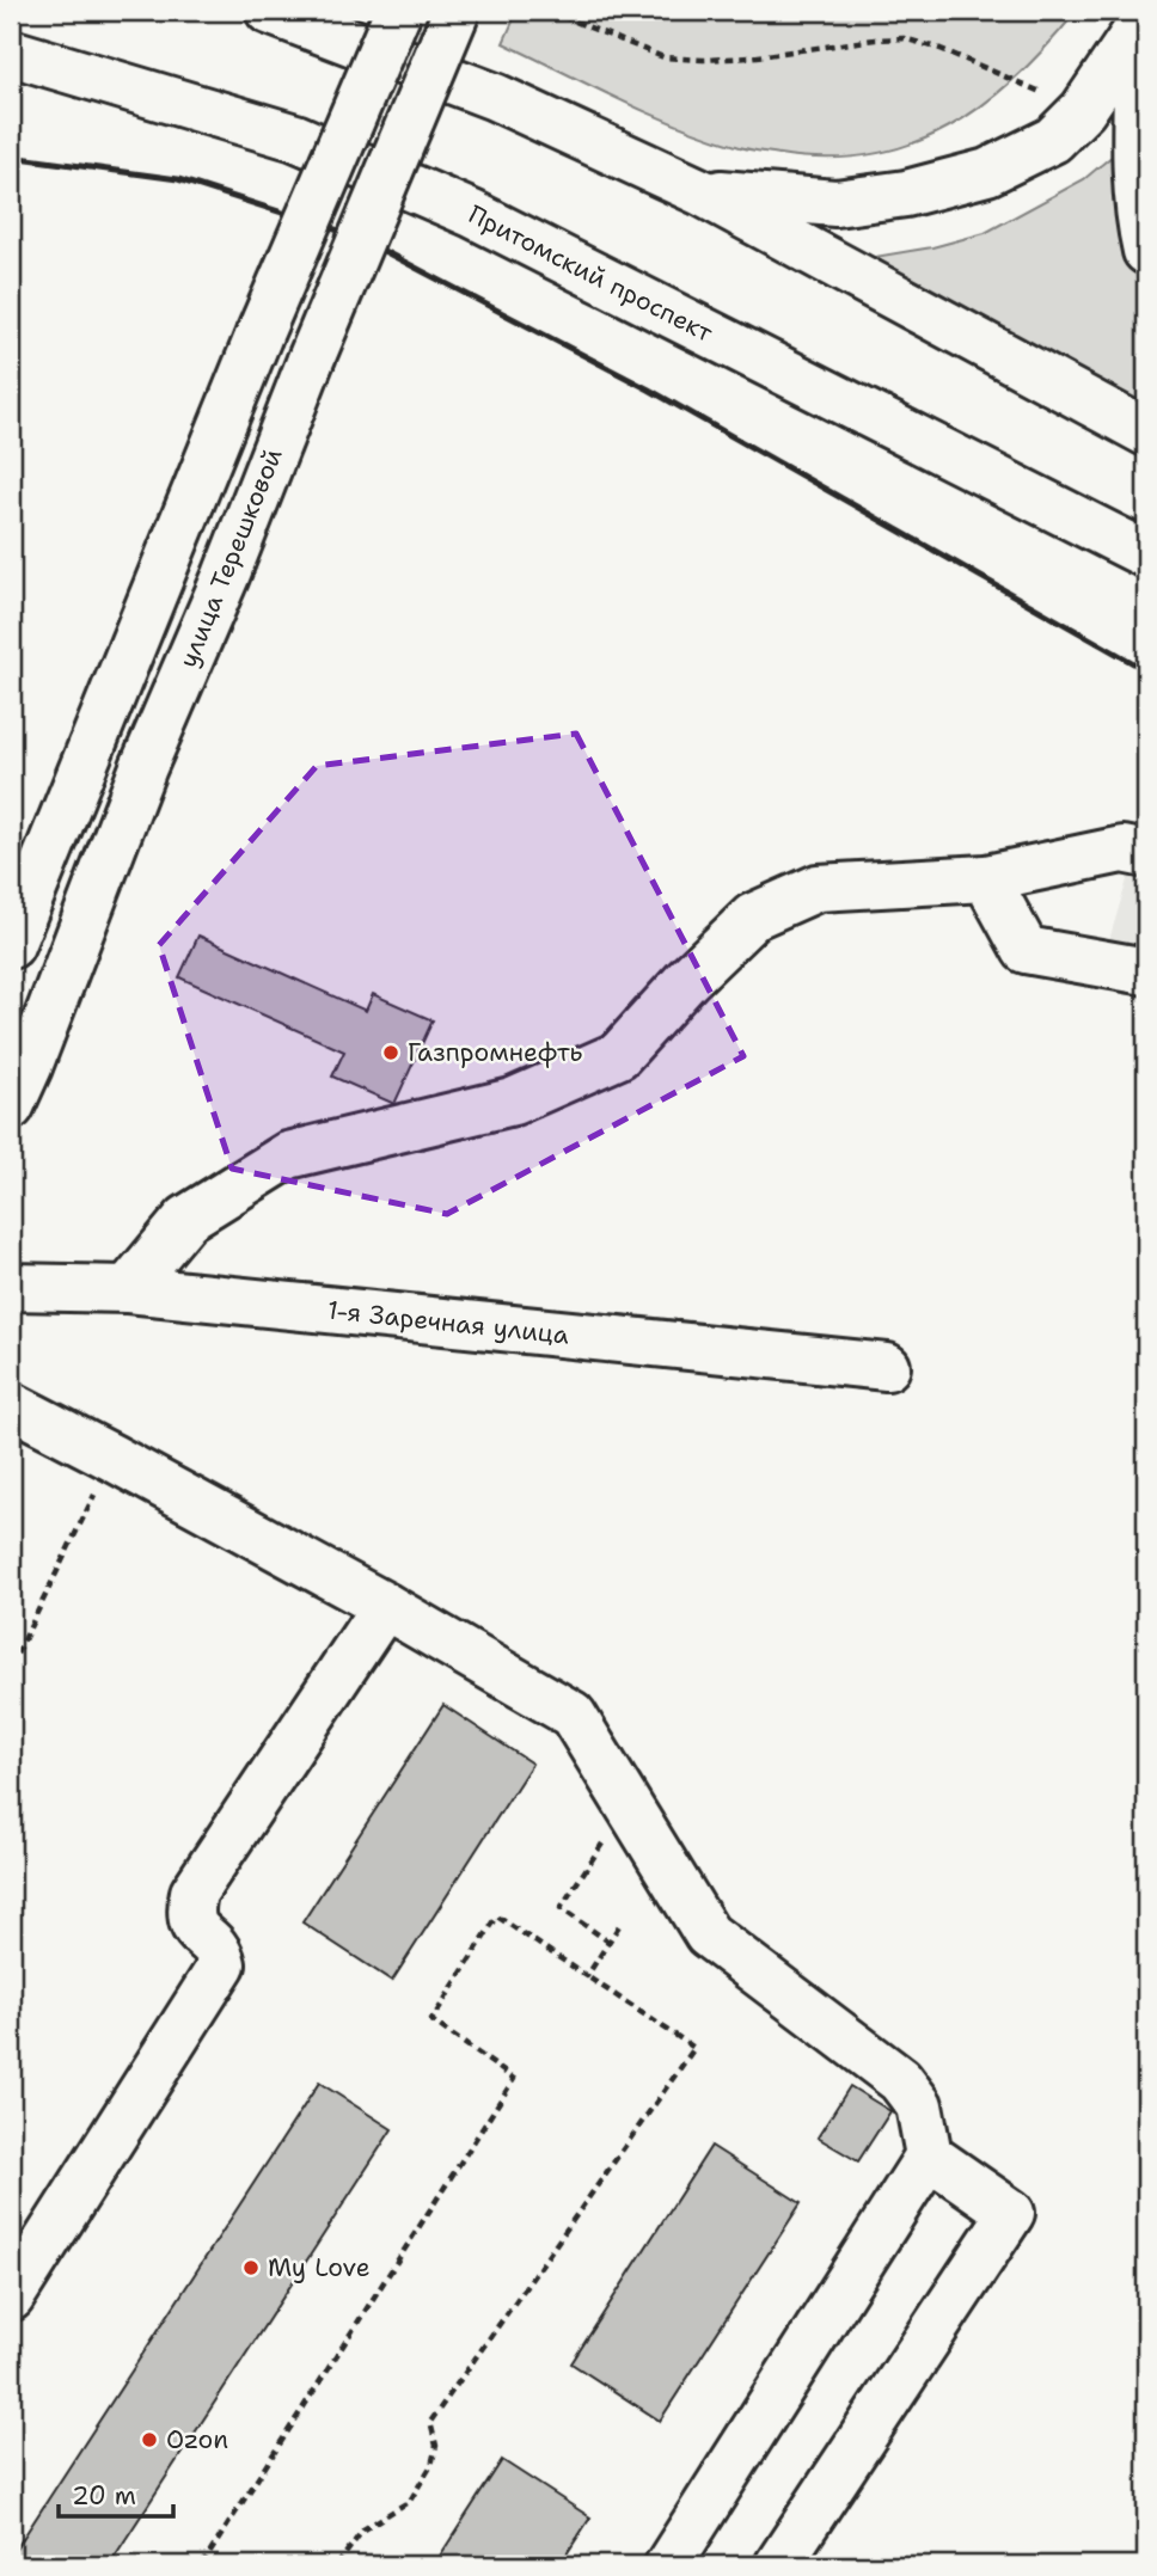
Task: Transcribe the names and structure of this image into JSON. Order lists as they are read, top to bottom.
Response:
{
  "streets": {
    "main road": ["Притомский проспект", "улица Терешковой", "1-я Заречная улица"]
  },
  "places": ["Газпромнефть", "My Love", "Ozon"],
  "scale_bar": "20 m"
}
